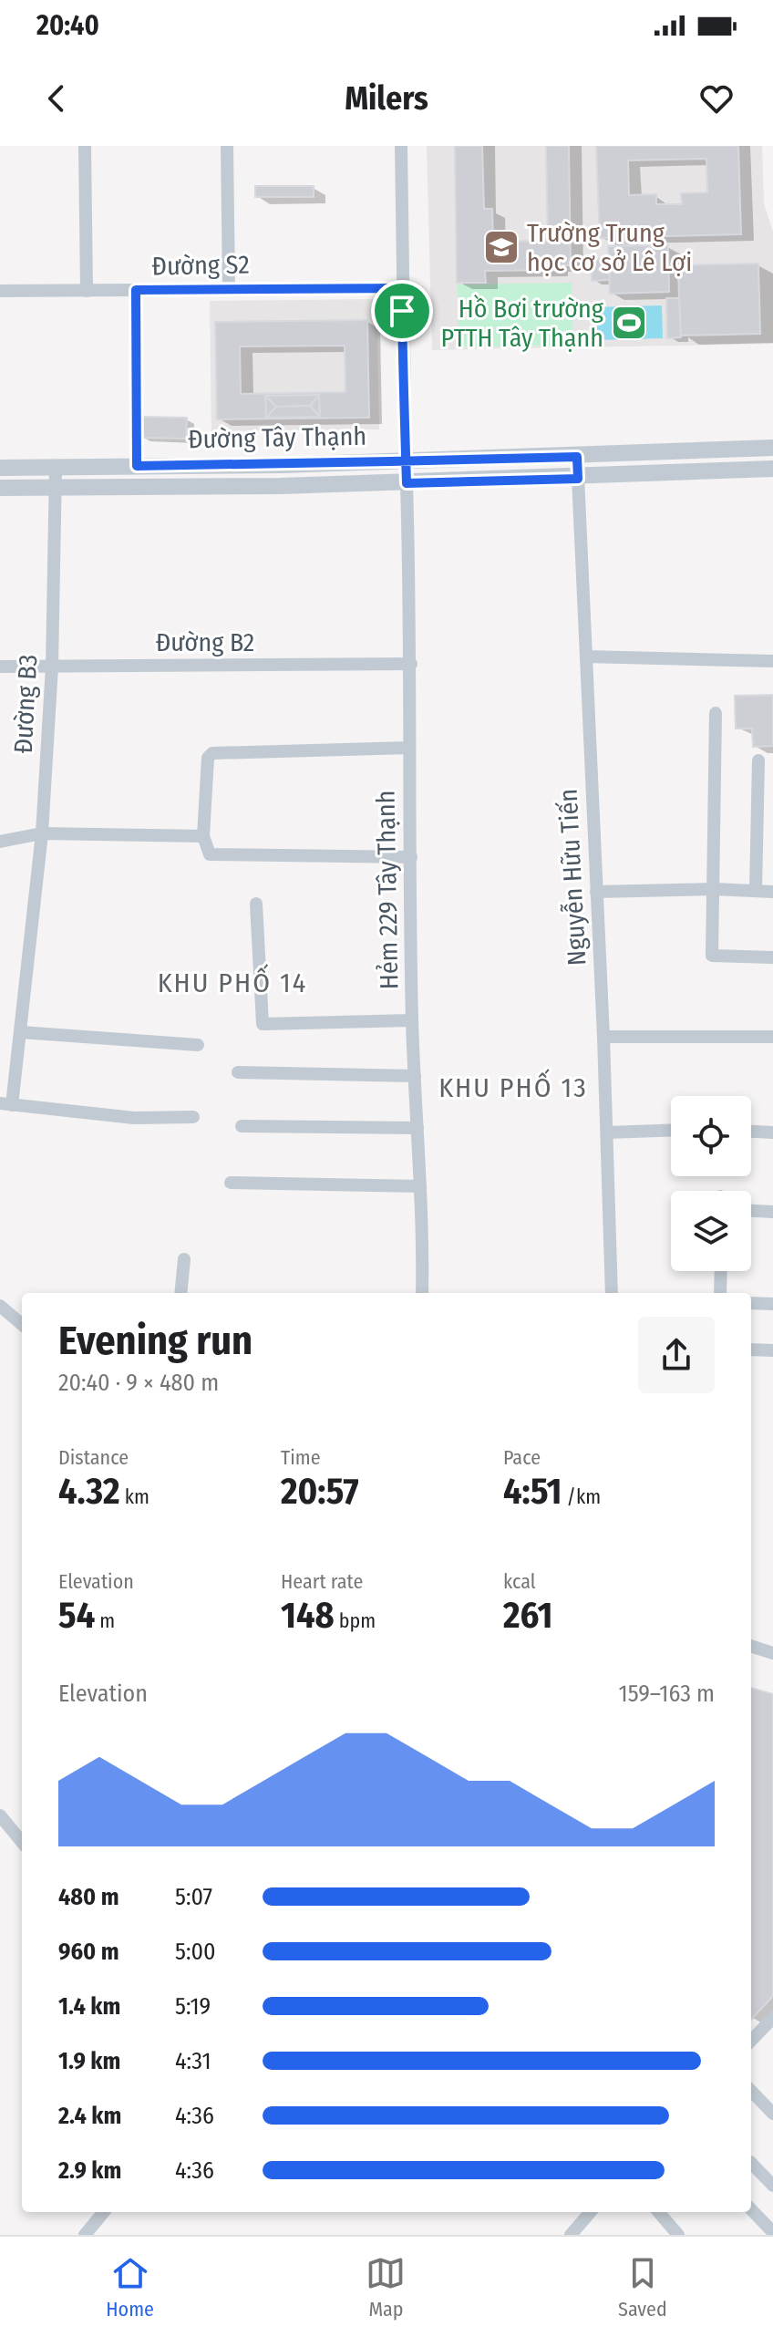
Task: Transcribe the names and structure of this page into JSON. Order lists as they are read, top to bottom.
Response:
{
  "streets": {
    "street": [
      "Đường S2",
      "Đường Tây Thạnh",
      "Đường B2",
      "Đường B3",
      "Nguyễn Hữu Tiến",
      "Hẻm 229 Tây Thạnh"
    ]
  },
  "crossings": [
    ["Đường Tây Thạnh", "Đường B3"],
    ["Đường Tây Thạnh", "Nguyễn Hữu Tiến"],
    ["Đường Tây Thạnh", "Hẻm 229 Tây Thạnh"],
    ["Đường B2", "Đường B3"],
    ["Đường B2", "Hẻm 229 Tây Thạnh"]
  ],
  "districts": ["KHU PHỐ 14", "KHU PHỐ 13"],
  "places": {
    "school or university": ["Trường Trung học cơ sở Lê Lợi"],
    "sports": ["Hồ Bơi trường PTTH Tây Thạnh"]
  },
  "page": {
    "status": "20:40",
    "header": "Milers",
    "heading": ["Evening run", "20:40 · 9 × 480 m"],
    "stats": [
      ["Distance", "4.32 km"],
      ["Time", "20:57"],
      ["Pace", "4:51 /km"],
      ["Elevation", "54 m"],
      ["Heart rate", "148 bpm"],
      ["kcal", "261"]
    ],
    "chart": ["Elevation", "159–163 m"],
    "list": [
      {
        "name": "480 m",
        "note": "5:07"
      },
      {
        "name": "960 m",
        "note": "5:00"
      },
      {
        "name": "1.4 km",
        "note": "5:19"
      },
      {
        "name": "1.9 km",
        "note": "4:31"
      },
      {
        "name": "2.4 km",
        "note": "4:36"
      },
      {
        "name": "2.9 km",
        "note": "4:36"
      }
    ],
    "tabs": ["Home", "Map", "Saved"]
  }
}
